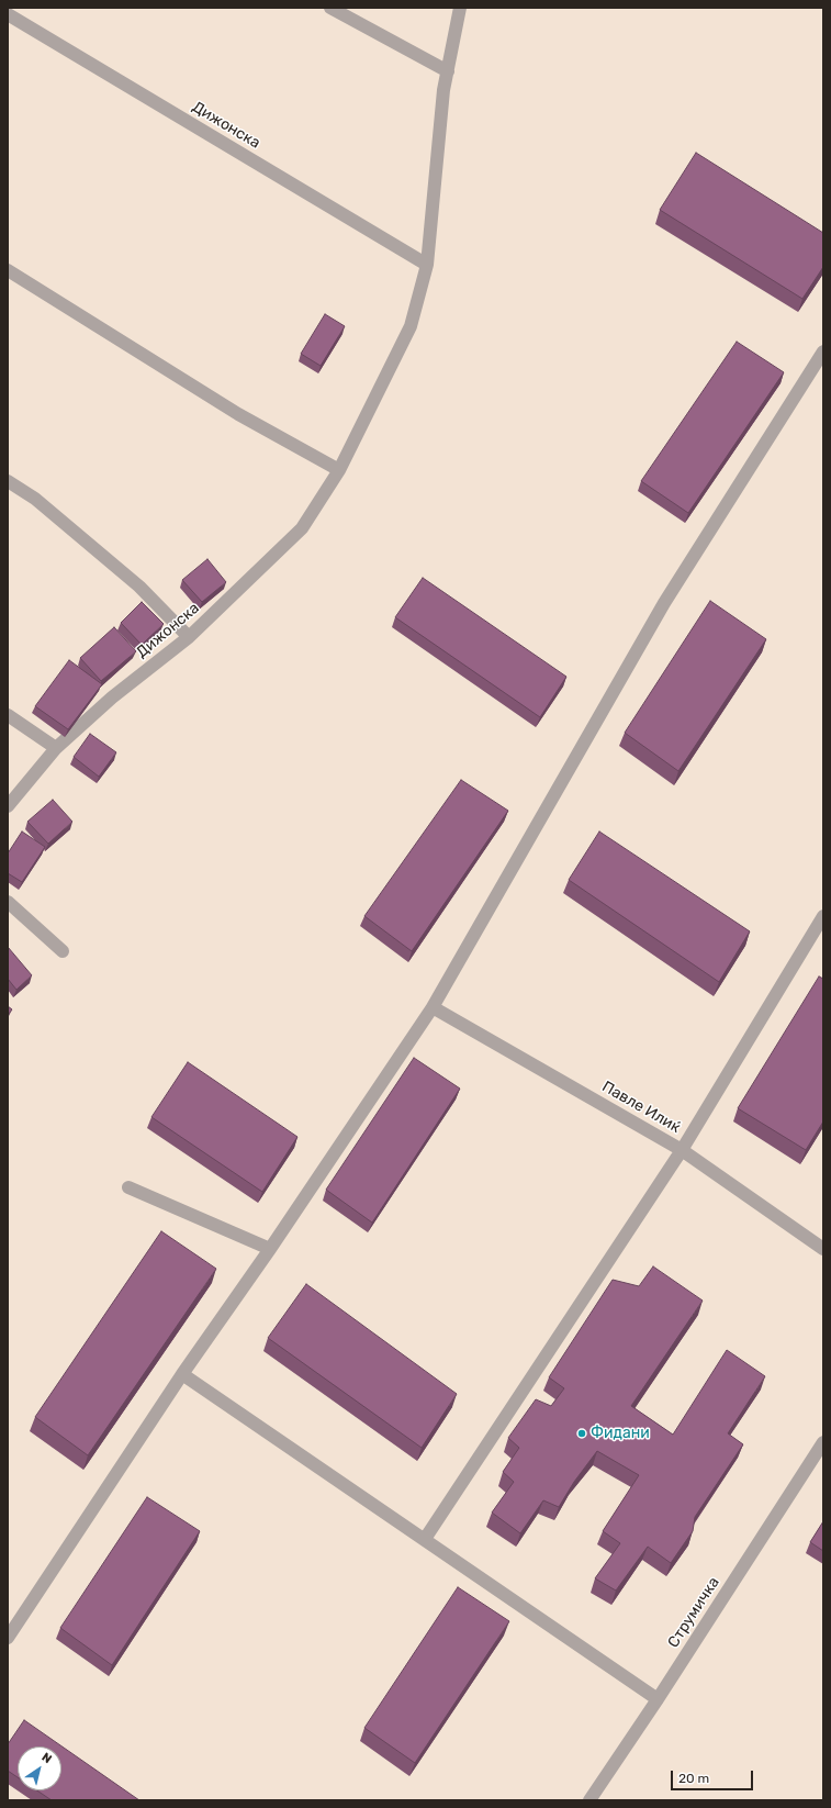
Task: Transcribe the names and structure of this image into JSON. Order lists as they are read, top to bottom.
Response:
{
  "streets": {
    "street": ["Дижонска", "Павле Илиќ", "Струмичка"]
  },
  "places": ["Фидани"],
  "scale_bar": "20 m",
  "north": "top right"
}
